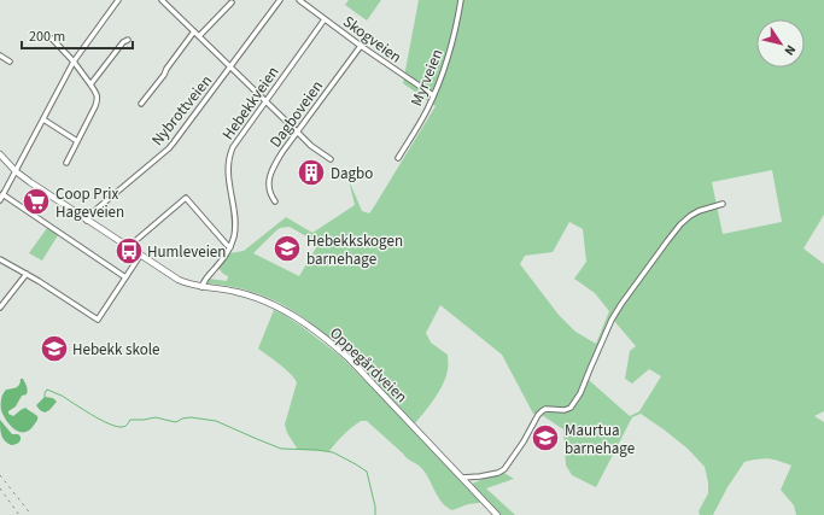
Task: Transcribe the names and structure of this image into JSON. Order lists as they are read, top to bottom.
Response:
{
  "streets": {
    "main road": ["Oppegårdveien"],
    "street": [
      "Skogveien",
      "Myrveien",
      "Hebekkveien",
      "Nybrottveien",
      "Dagboveien"
    ]
  },
  "crossings": [
    ["Skogveien", "Myrveien"],
    ["Skogveien", "Hebekkveien"],
    ["Skogveien", "Dagboveien"],
    ["Hebekkveien", "Oppegårdveien"],
    ["Nybrottveien", "Oppegårdveien"]
  ],
  "places": {
    "building": ["Dagbo"],
    "supermarket": ["Coop Prix Hageveien"],
    "school or university": ["Hebekkskogen barnehage", "Hebekk skole", "Maurtua barnehage"],
    "bus stop": ["Humleveien"]
  },
  "scale_bar": "200 m",
  "north": "bottom right"
}
